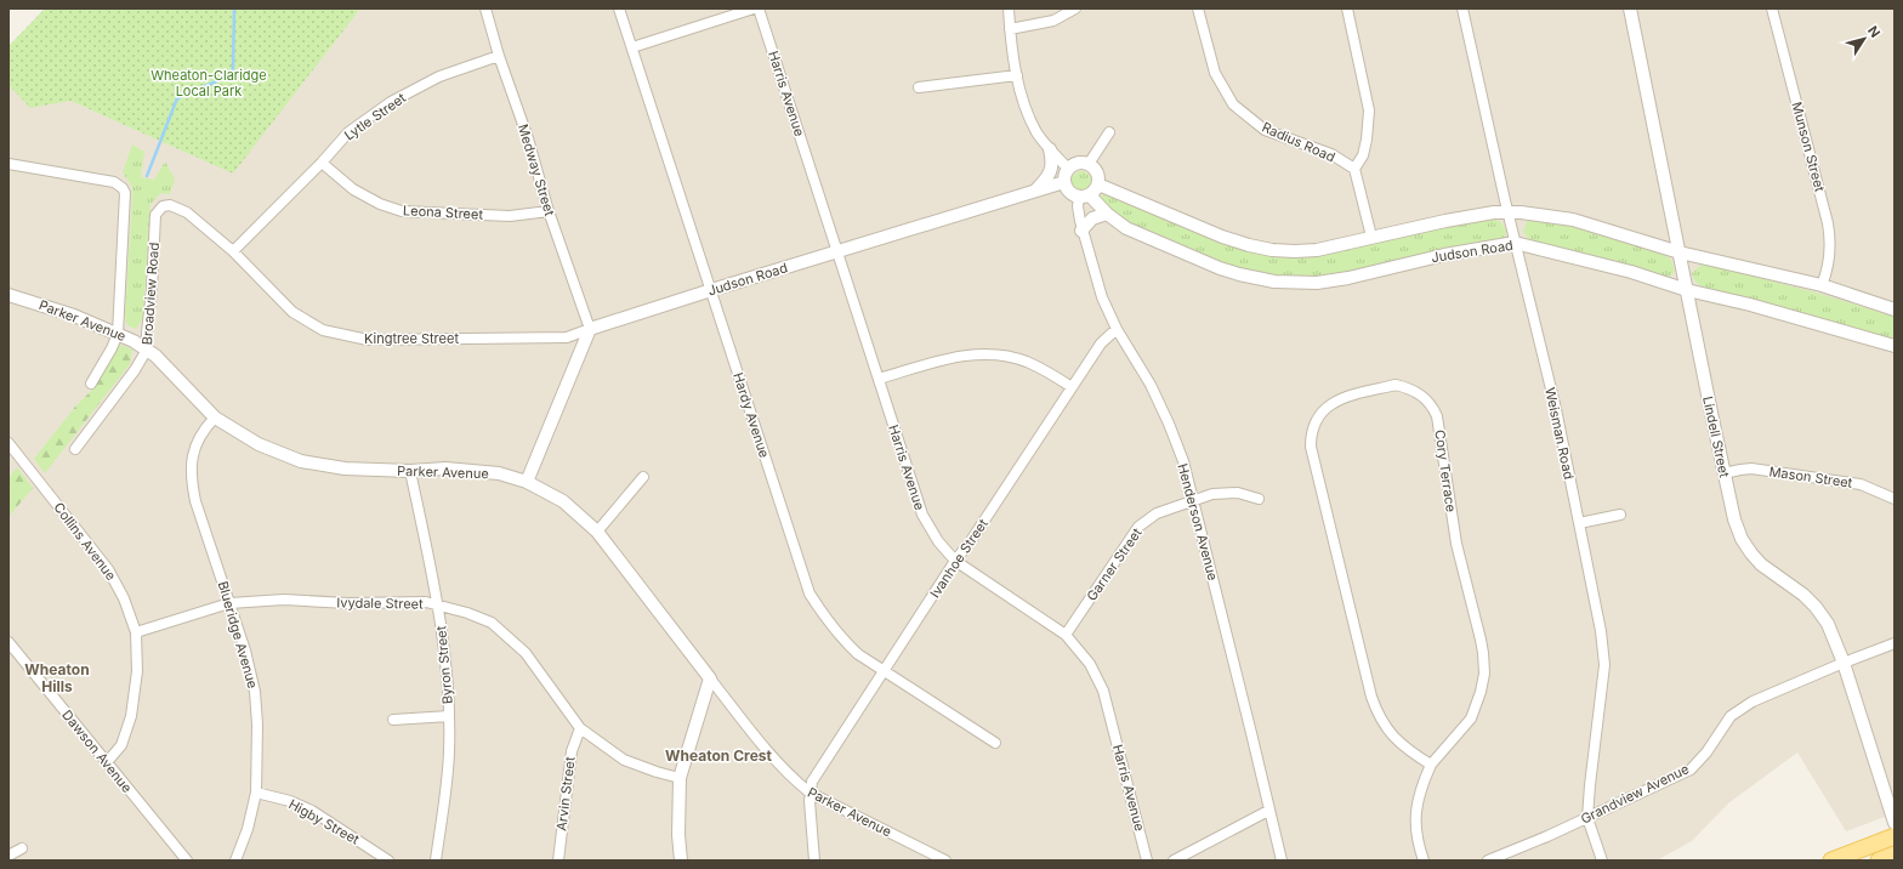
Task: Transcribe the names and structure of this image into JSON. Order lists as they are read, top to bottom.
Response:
{
  "streets": {
    "street": [
      "Harris Avenue",
      "Lytle Street",
      "Radius Road",
      "Munson Street",
      "Medway Street",
      "Leona Street",
      "Judson Road",
      "Broadview Road",
      "Parker Avenue",
      "Kingtree Street",
      "Hardy Avenue",
      "Weisman Road",
      "Lindell Street",
      "Cory Terrace",
      "Mason Street",
      "Henderson Avenue",
      "Collins Avenue",
      "Ivanhoe Street",
      "Garner Street",
      "Ivydale Street",
      "Blueridge Avenue",
      "Byron Street",
      "Dawson Avenue",
      "Arvin Street",
      "Grandview Avenue",
      "Higby Street"
    ]
  },
  "crossings": [
    ["Harris Avenue", "Judson Road"],
    ["Harris Avenue", "Ivanhoe Street"],
    ["Harris Avenue", "Garner Street"],
    ["Lytle Street", "Medway Street"],
    ["Lytle Street", "Leona Street"],
    ["Lytle Street", "Kingtree Street"],
    ["Medway Street", "Leona Street"],
    ["Medway Street", "Judson Road"],
    ["Medway Street", "Kingtree Street"],
    ["Judson Road", "Kingtree Street"],
    ["Judson Road", "Hardy Avenue"],
    ["Judson Road", "Weisman Road"],
    ["Judson Road", "Lindell Street"],
    ["Judson Road", "Henderson Avenue"],
    ["Broadview Road", "Parker Avenue"],
    ["Broadview Road", "Kingtree Street"],
    ["Parker Avenue", "Ivanhoe Street"],
    ["Parker Avenue", "Blueridge Avenue"],
    ["Parker Avenue", "Byron Street"],
    ["Hardy Avenue", "Ivanhoe Street"],
    ["Weisman Road", "Grandview Avenue"],
    ["Lindell Street", "Mason Street"],
    ["Lindell Street", "Grandview Avenue"],
    ["Henderson Avenue", "Ivanhoe Street"],
    ["Henderson Avenue", "Garner Street"],
    ["Collins Avenue", "Ivydale Street"],
    ["Collins Avenue", "Dawson Avenue"],
    ["Ivydale Street", "Blueridge Avenue"],
    ["Ivydale Street", "Byron Street"],
    ["Ivydale Street", "Arvin Street"],
    ["Blueridge Avenue", "Higby Street"]
  ],
  "districts": ["Wheaton Hills", "Wheaton Crest"],
  "parks": ["Wheaton-Claridge Local Park"],
  "north": "top right"
}
